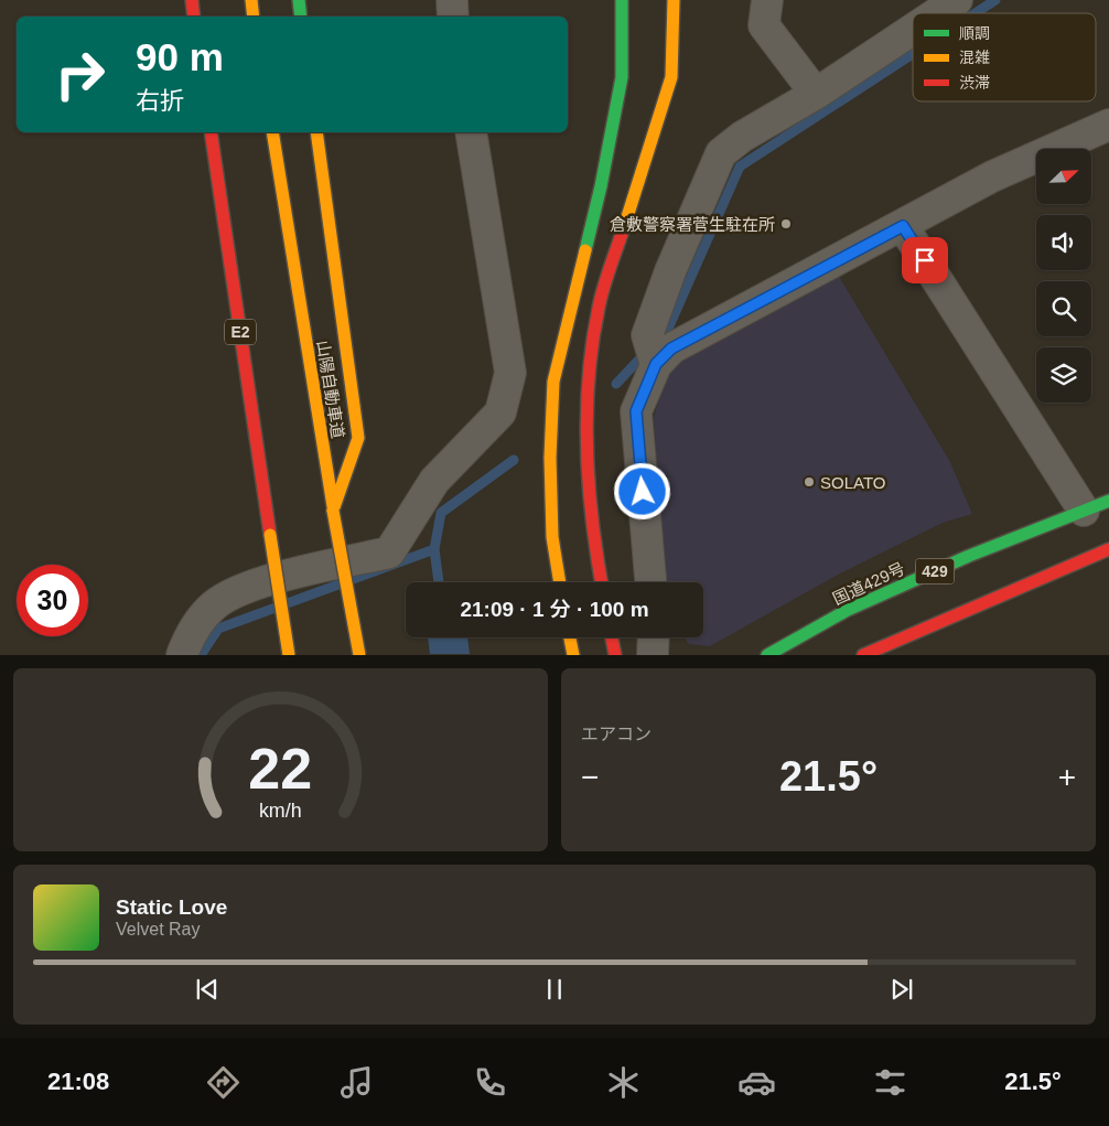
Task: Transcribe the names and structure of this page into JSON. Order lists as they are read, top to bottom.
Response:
{
  "streets": {
    "highway": [
      "E2",
      "山陽自動車道",
      "429",
      "国道429号"
    ]
  },
  "places": ["倉敷警察署菅生駐在所", "SOLATO"],
  "legend": ["順調", "混雑", "渋滞"],
  "north": "top right",
  "page": {
    "turn": ["90 m", "右折"],
    "limit": "30",
    "trip": "21:09 · 1 分 · 100 m",
    "tile": "エアコン",
    "heat": ["−", "21.5°", "+"],
    "song": ["Static Love", "Velvet Ray"],
    "tabs": ["21:08", "21.5°"],
    "gauge": ["22", "km/h"]
  }
}
